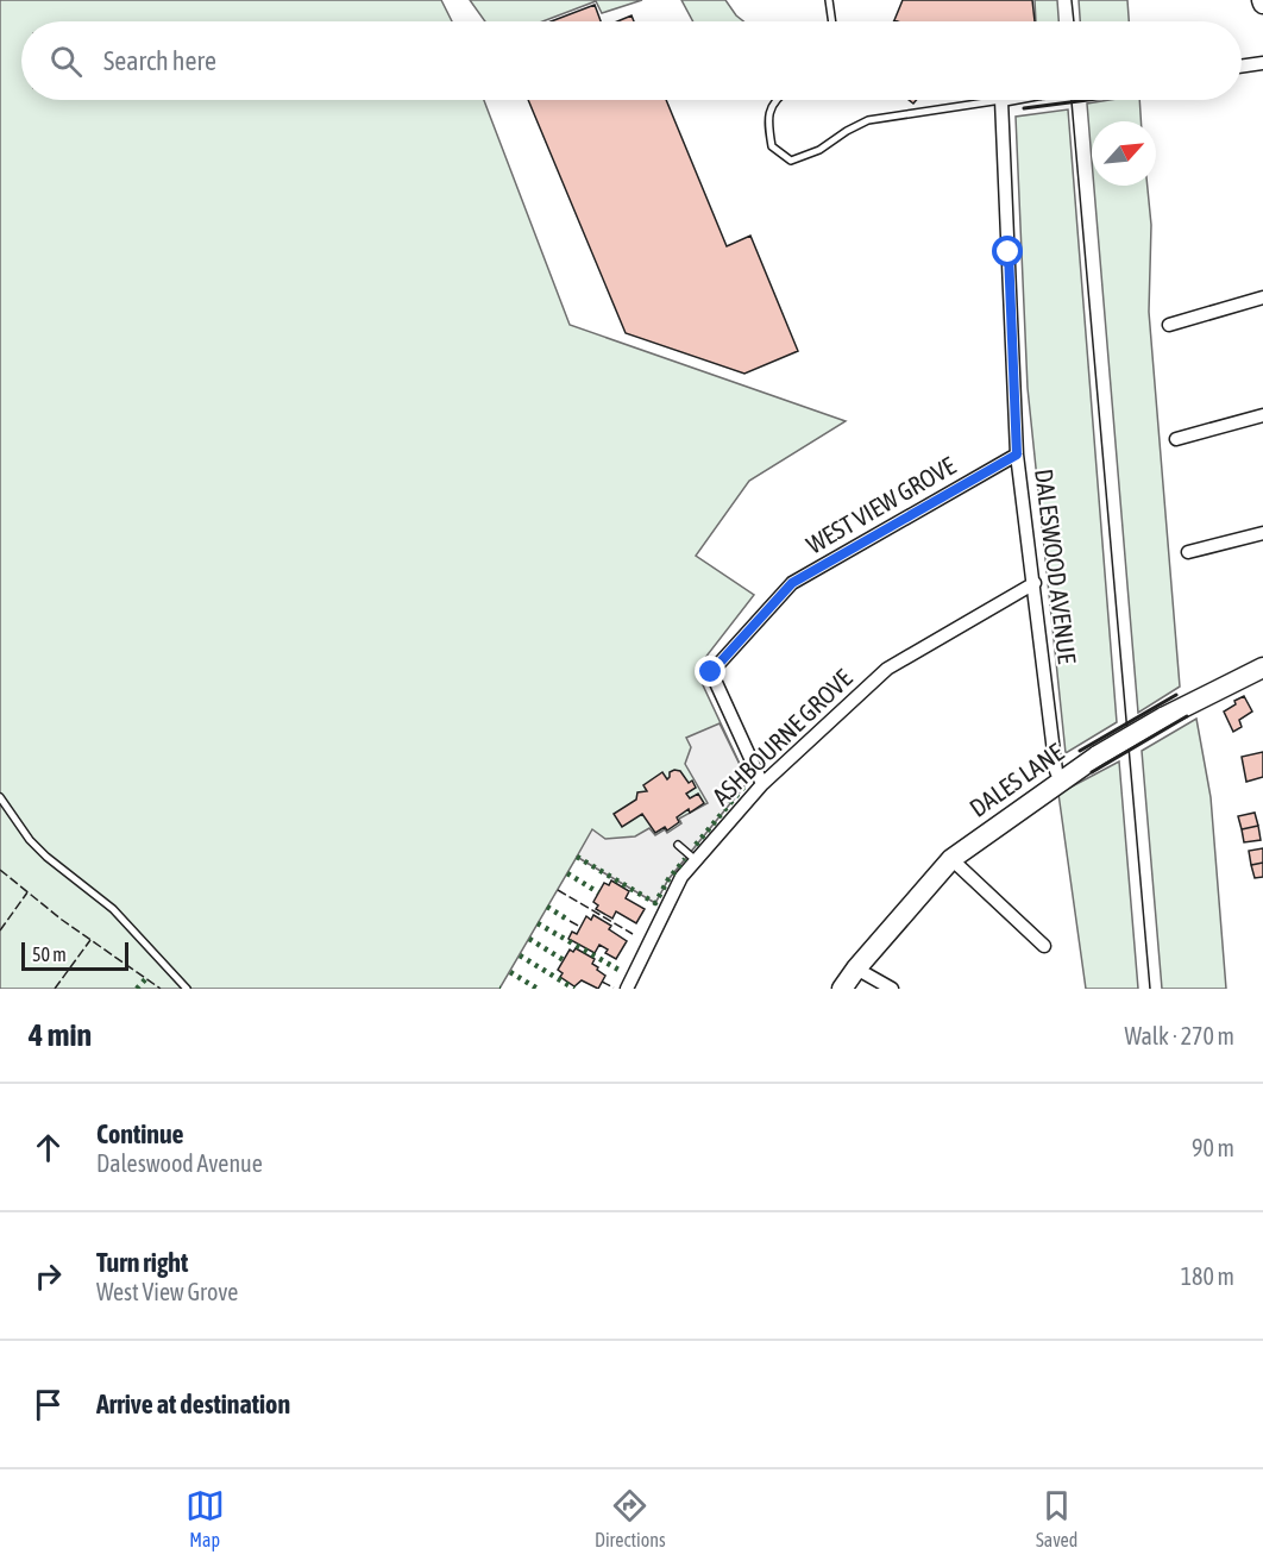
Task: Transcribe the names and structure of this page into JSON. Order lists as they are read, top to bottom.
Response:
{
  "streets": {
    "main road": ["DALES LANE"],
    "street": ["WEST VIEW GROVE", "DALESWOOD AVENUE", "ASHBOURNE GROVE"]
  },
  "crossings": [
    ["WEST VIEW GROVE", "DALESWOOD AVENUE"],
    ["WEST VIEW GROVE", "ASHBOURNE GROVE"],
    ["DALESWOOD AVENUE", "ASHBOURNE GROVE"],
    ["DALESWOOD AVENUE", "DALES LANE"]
  ],
  "scale_bar": "50 m",
  "north": "top right",
  "page": {
    "search": "Search here",
    "scale": "50 m",
    "heading": ["4 min", "Walk · 270 m"],
    "list": [
      ["Continue", "Daleswood Avenue", "90 m"],
      ["Turn right", "West View Grove", "180 m"],
      "Arrive at destination"
    ],
    "nav": ["Map", "Directions", "Saved"]
  }
}
